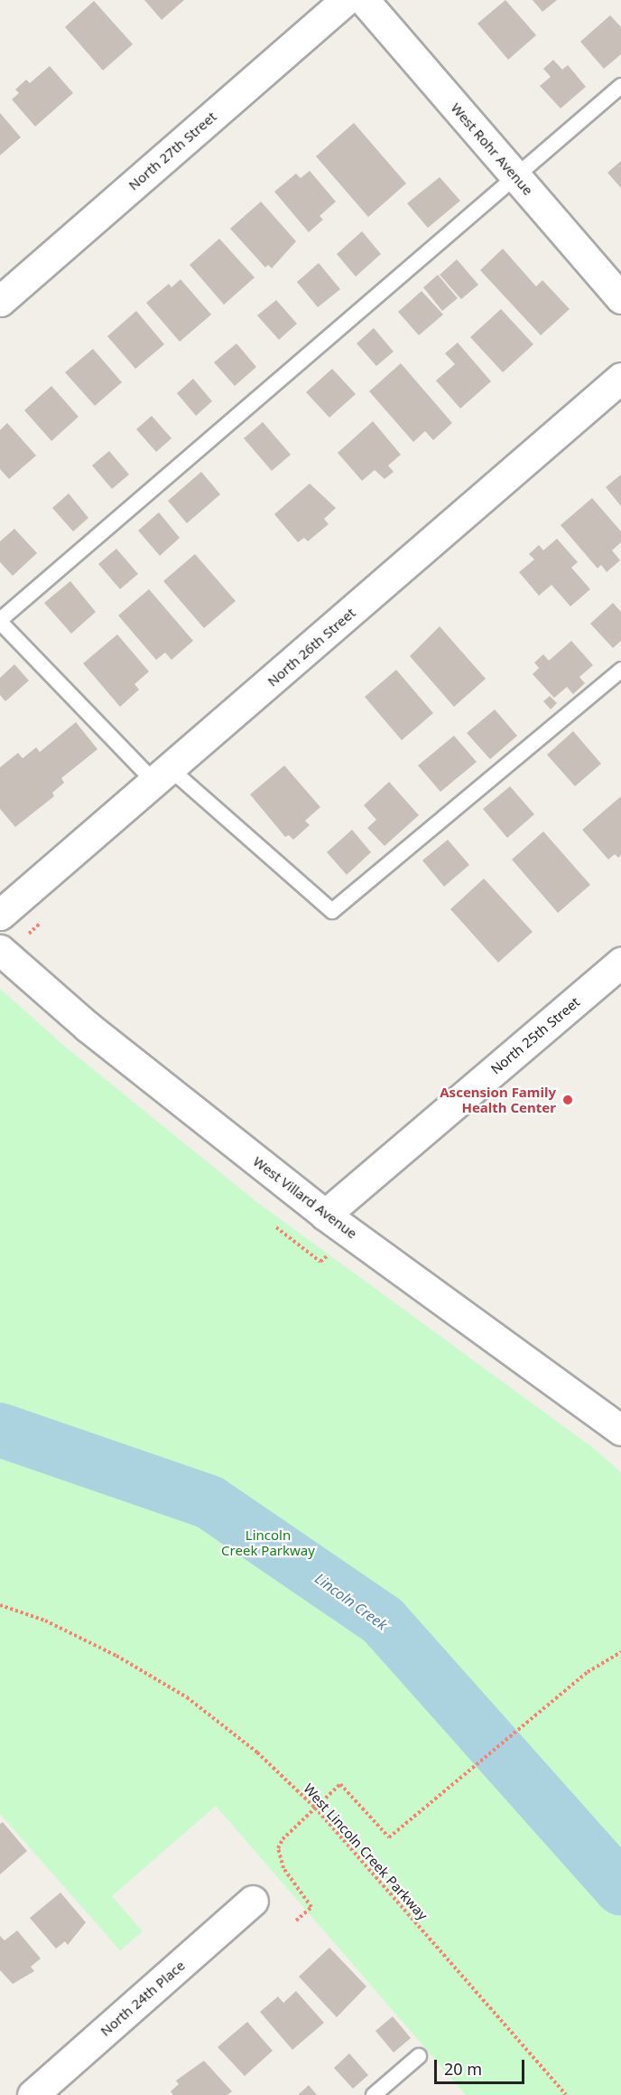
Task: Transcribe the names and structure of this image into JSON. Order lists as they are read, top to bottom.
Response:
{
  "streets": {
    "street": [
      "West Rohr Avenue",
      "North 27th Street",
      "North 26th Street",
      "North 25th Street",
      "West Villard Avenue",
      "North 24th Place"
    ],
    "path": ["West Lincoln Creek Parkway"]
  },
  "crossings": [
    ["North 25th Street", "West Villard Avenue"]
  ],
  "water": ["Lincoln Creek"],
  "parks": ["Lincoln Creek Parkway"],
  "places": ["Ascension Family Health Center"],
  "scale_bar": "20 m"
}
